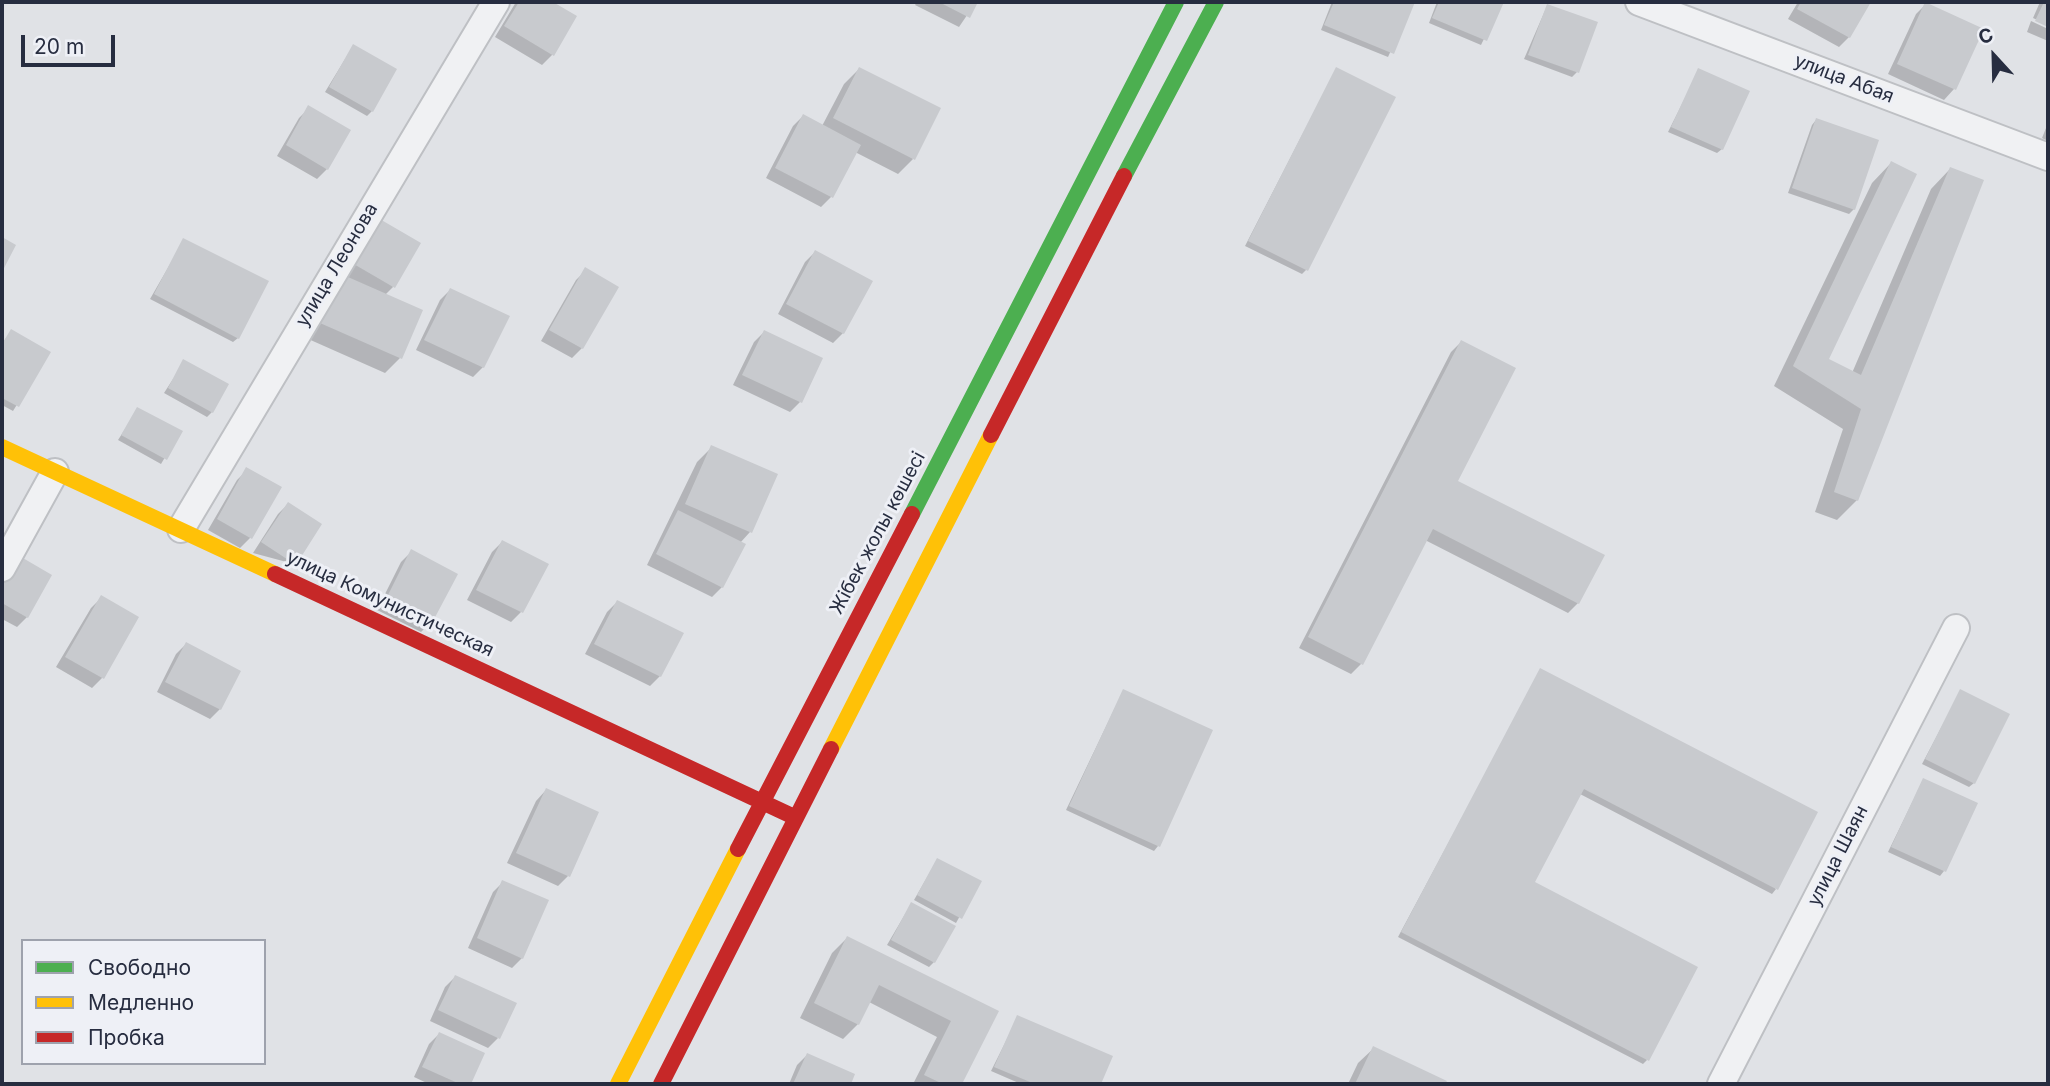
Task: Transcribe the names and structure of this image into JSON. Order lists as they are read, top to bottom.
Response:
{
  "streets": {
    "main road": ["Жібек жолы көшесі", "улица Комунистическая"],
    "street": ["улица Абая", "улица Леонова", "улица Шаян"]
  },
  "crossings": [
    ["улица Леонова", "улица Комунистическая"],
    ["Жібек жолы көшесі", "улица Комунистическая"]
  ],
  "legend": ["Свободно", "Медленно", "Пробка"],
  "scale_bar": "20 m",
  "north": "top"
}
